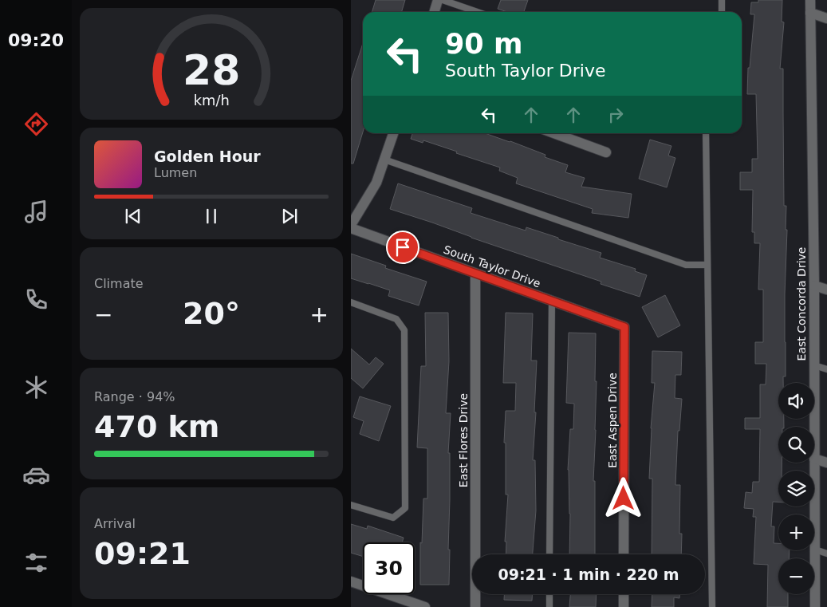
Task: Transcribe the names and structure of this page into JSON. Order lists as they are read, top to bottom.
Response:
{
  "streets": {
    "street": [
      "South Taylor Drive",
      "East Concorda Drive",
      "East Aspen Drive",
      "East Flores Drive"
    ]
  },
  "crossings": [
    ["South Taylor Drive", "East Aspen Drive"],
    ["South Taylor Drive", "East Flores Drive"]
  ],
  "page": {
    "tabs": "09:20",
    "turn": ["90 m", "South Taylor Drive"],
    "song": ["Golden Hour", "Lumen"],
    "tile": [
      "Climate",
      ["Range · 94%", "470 km"],
      ["Arrival", "09:21"]
    ],
    "heat": ["−", "20°", "+"],
    "map_buttons": ["+", "−"],
    "limit": "30",
    "trip": "09:21 · 1 min · 220 m",
    "gauge": ["28", "km/h"]
  }
}
